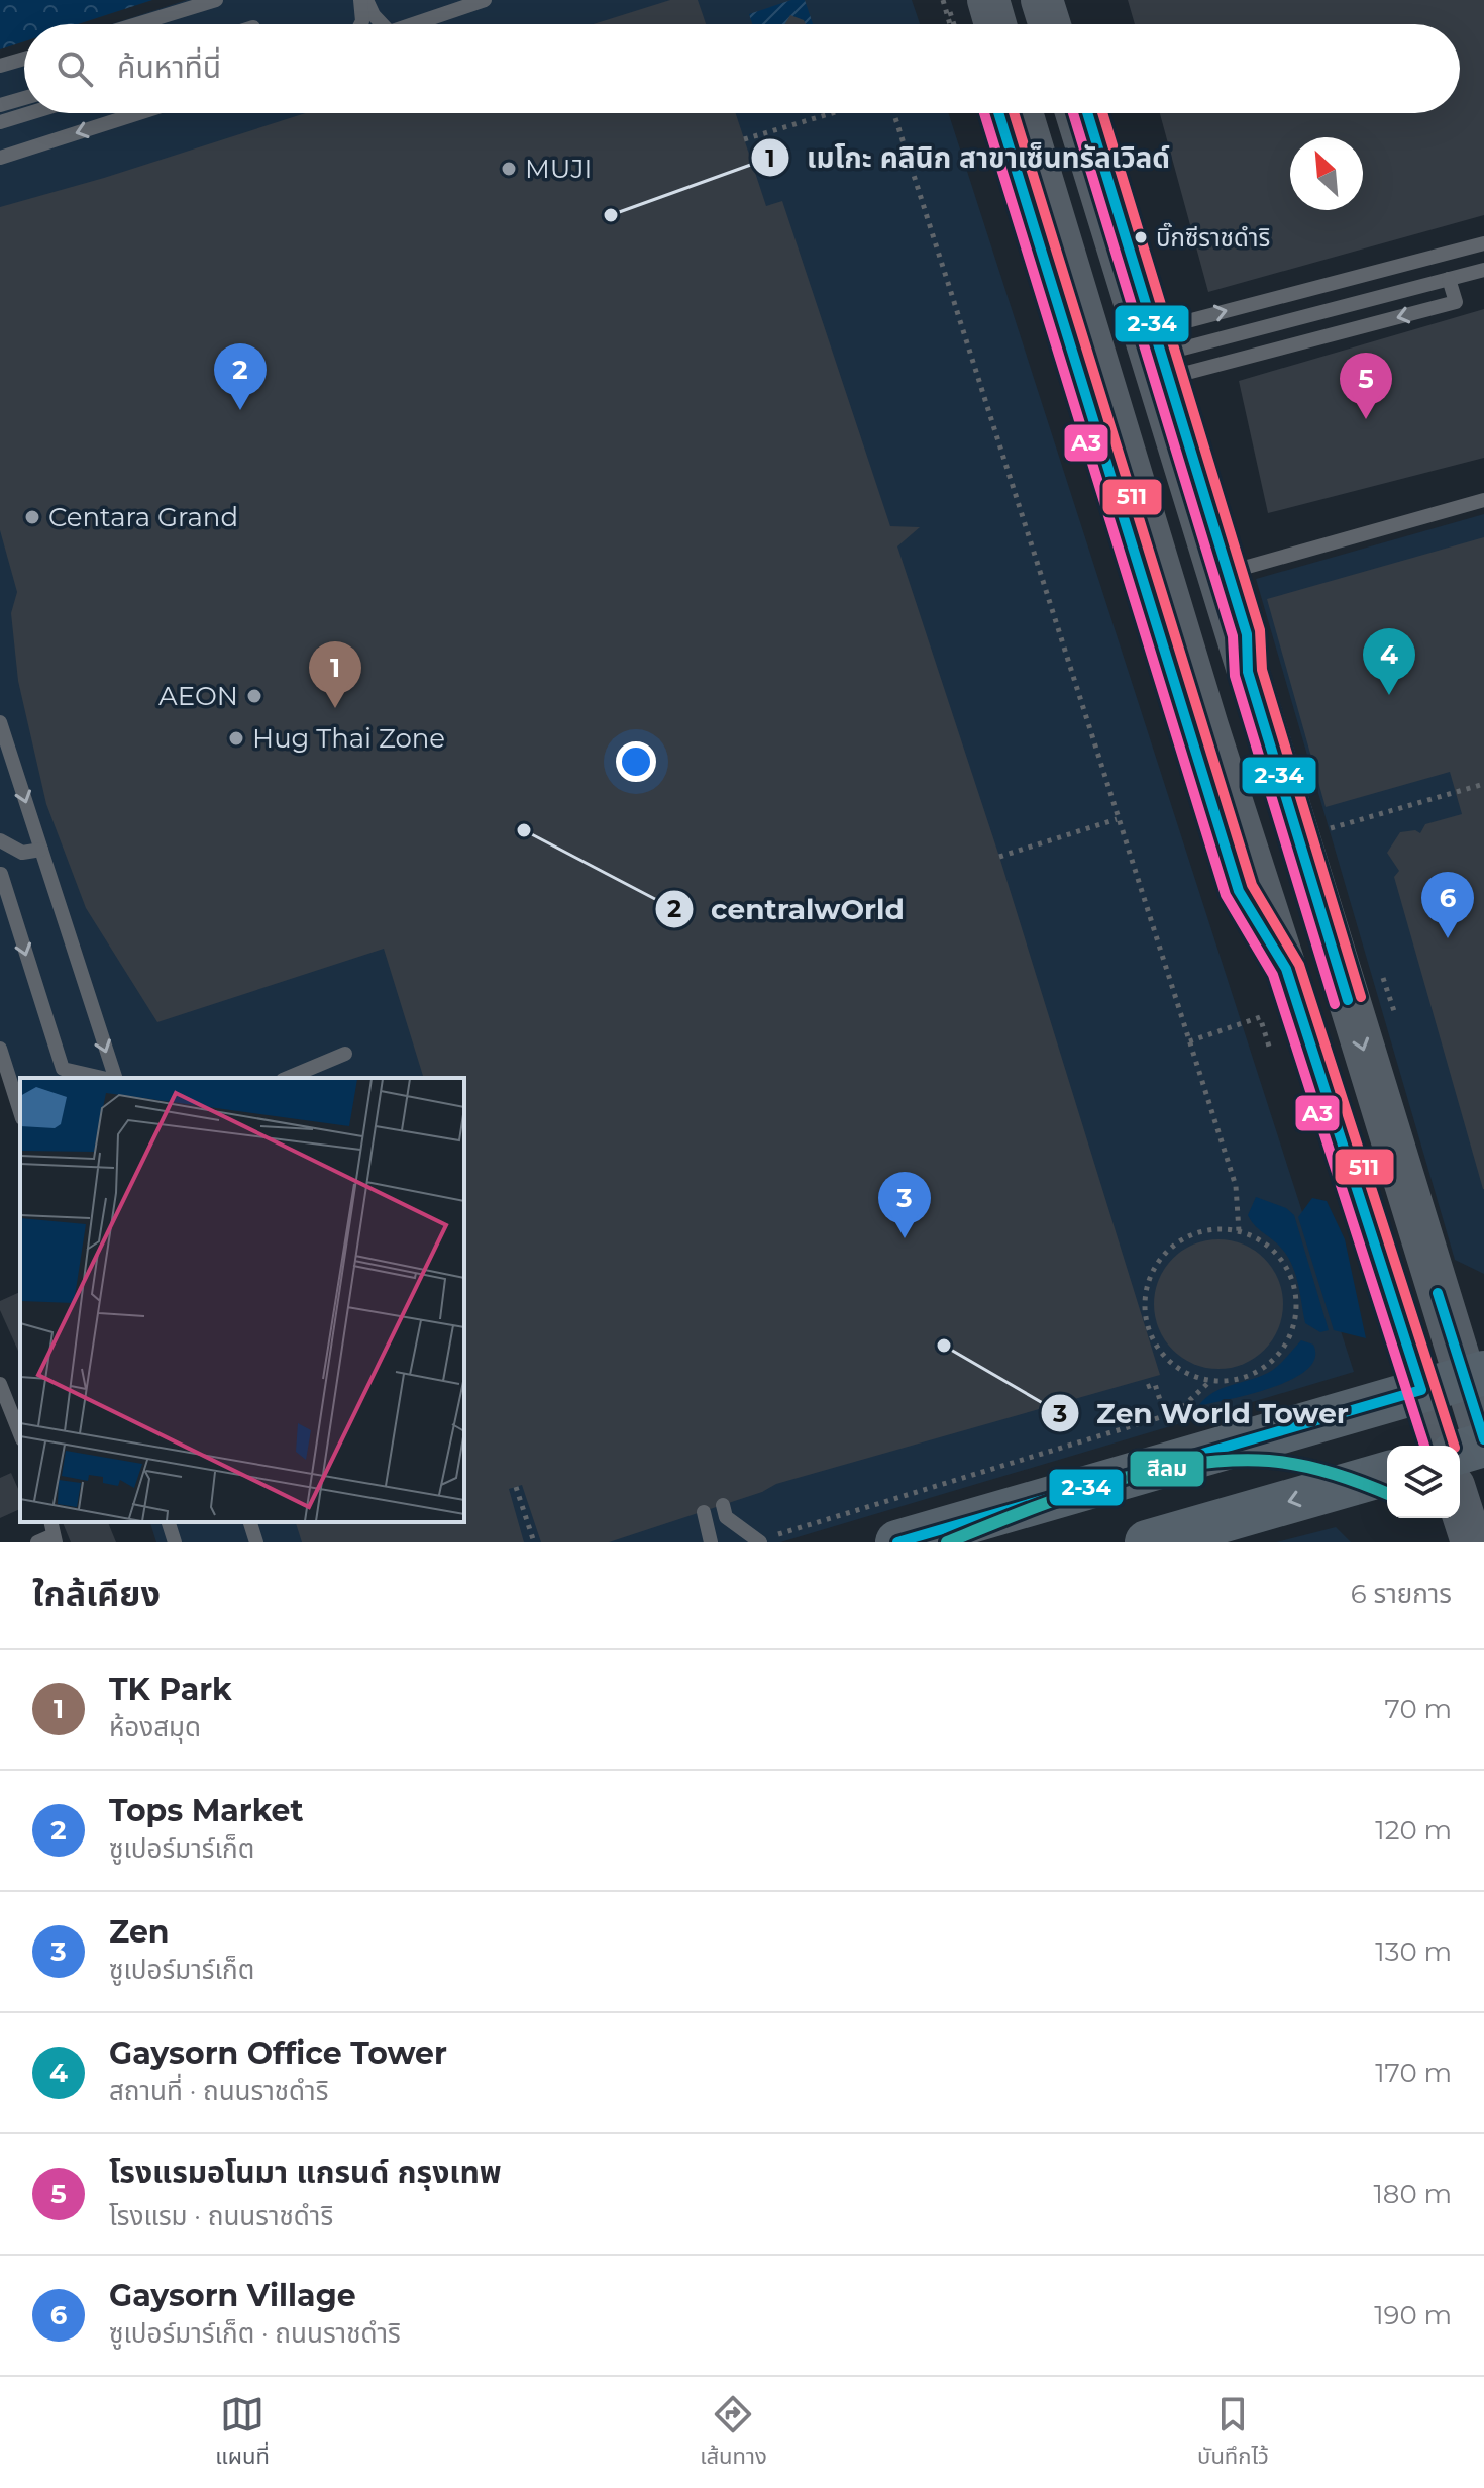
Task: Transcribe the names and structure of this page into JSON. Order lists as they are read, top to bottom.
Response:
{
  "places": [
    "MUJI",
    "เมโกะ คลินิก สาขาเซ็นทรัลเวิลด์",
    "บิ๊กซีราชดำริ",
    "Centara Grand",
    "AEON",
    "Hug Thai Zone",
    "centralwOrld",
    "Zen World Tower"
  ],
  "lines": [
    "transit line 2-34",
    "transit line A3",
    "transit line 511",
    "transit line สีลม"
  ],
  "north": "top left",
  "page": {
    "search": "ค้นหาที่นี่",
    "pins": [
      "2",
      "5",
      "4",
      "1",
      "6",
      "3"
    ],
    "heading": ["ใกล้เคียง", "6 รายการ"],
    "list": [
      {
        "mark": "1",
        "name": "TK Park",
        "note": "ห้องสมุด",
        "value": "70 m"
      },
      {
        "mark": "2",
        "name": "Tops Market",
        "note": "ซูเปอร์มาร์เก็ต",
        "value": "120 m"
      },
      {
        "mark": "3",
        "name": "Zen",
        "note": "ซูเปอร์มาร์เก็ต",
        "value": "130 m"
      },
      {
        "mark": "4",
        "name": "Gaysorn Office Tower",
        "note": "สถานที่ · ถนนราชดำริ",
        "value": "170 m"
      },
      {
        "mark": "5",
        "name": "โรงแรมอโนมา แกรนด์ กรุงเทพ",
        "note": "โรงแรม · ถนนราชดำริ",
        "value": "180 m"
      },
      {
        "mark": "6",
        "name": "Gaysorn Village",
        "note": "ซูเปอร์มาร์เก็ต · ถนนราชดำริ",
        "value": "190 m"
      }
    ],
    "nav": ["แผนที่", "เส้นทาง", "บันทึกไว้"]
  }
}
